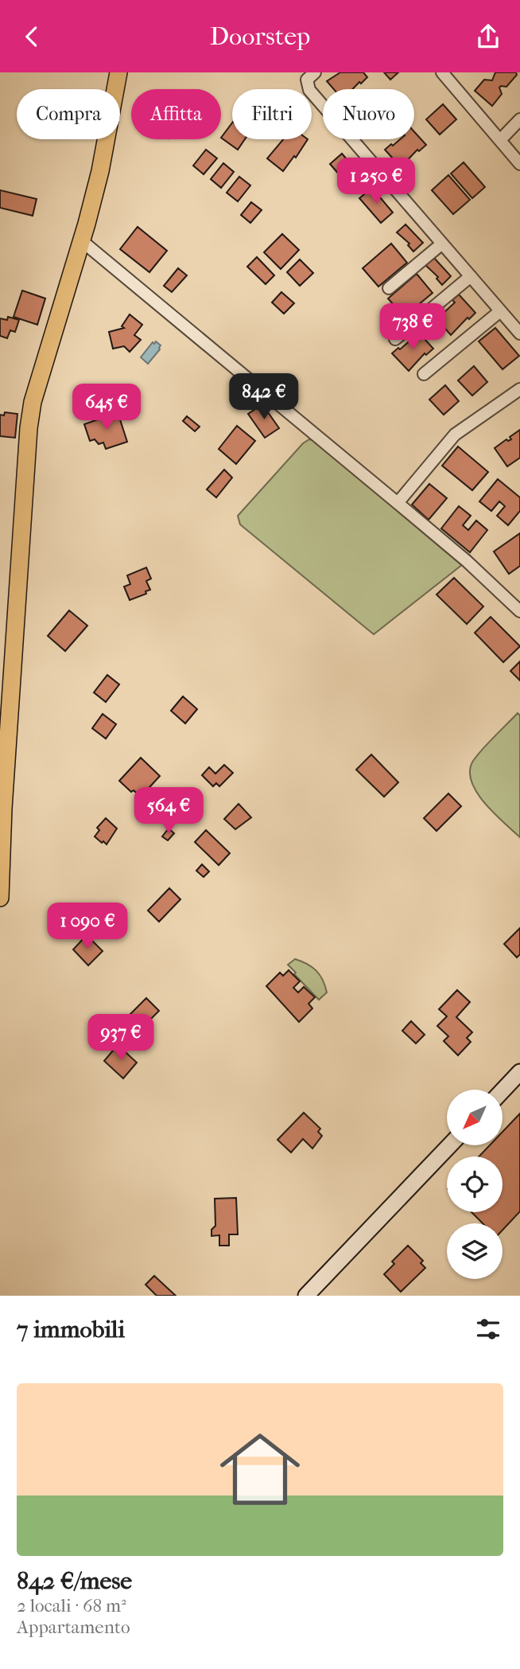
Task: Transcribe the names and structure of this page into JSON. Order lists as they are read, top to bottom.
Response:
{
  "north": "bottom left",
  "page": {
    "header": "Doorstep",
    "chip": [
      "Compra",
      "Affitta",
      "Filtri",
      "Nuovo"
    ],
    "price": [
      "1 250 €",
      "738 €",
      "842 €",
      "645 €",
      "564 €",
      "1 090 €",
      "937 €"
    ],
    "heading": "7 immobili",
    "list": [
      {
        "name": "842 €/mese",
        "note": "2 locali · 68 m² · Appartamento"
      }
    ]
  }
}
